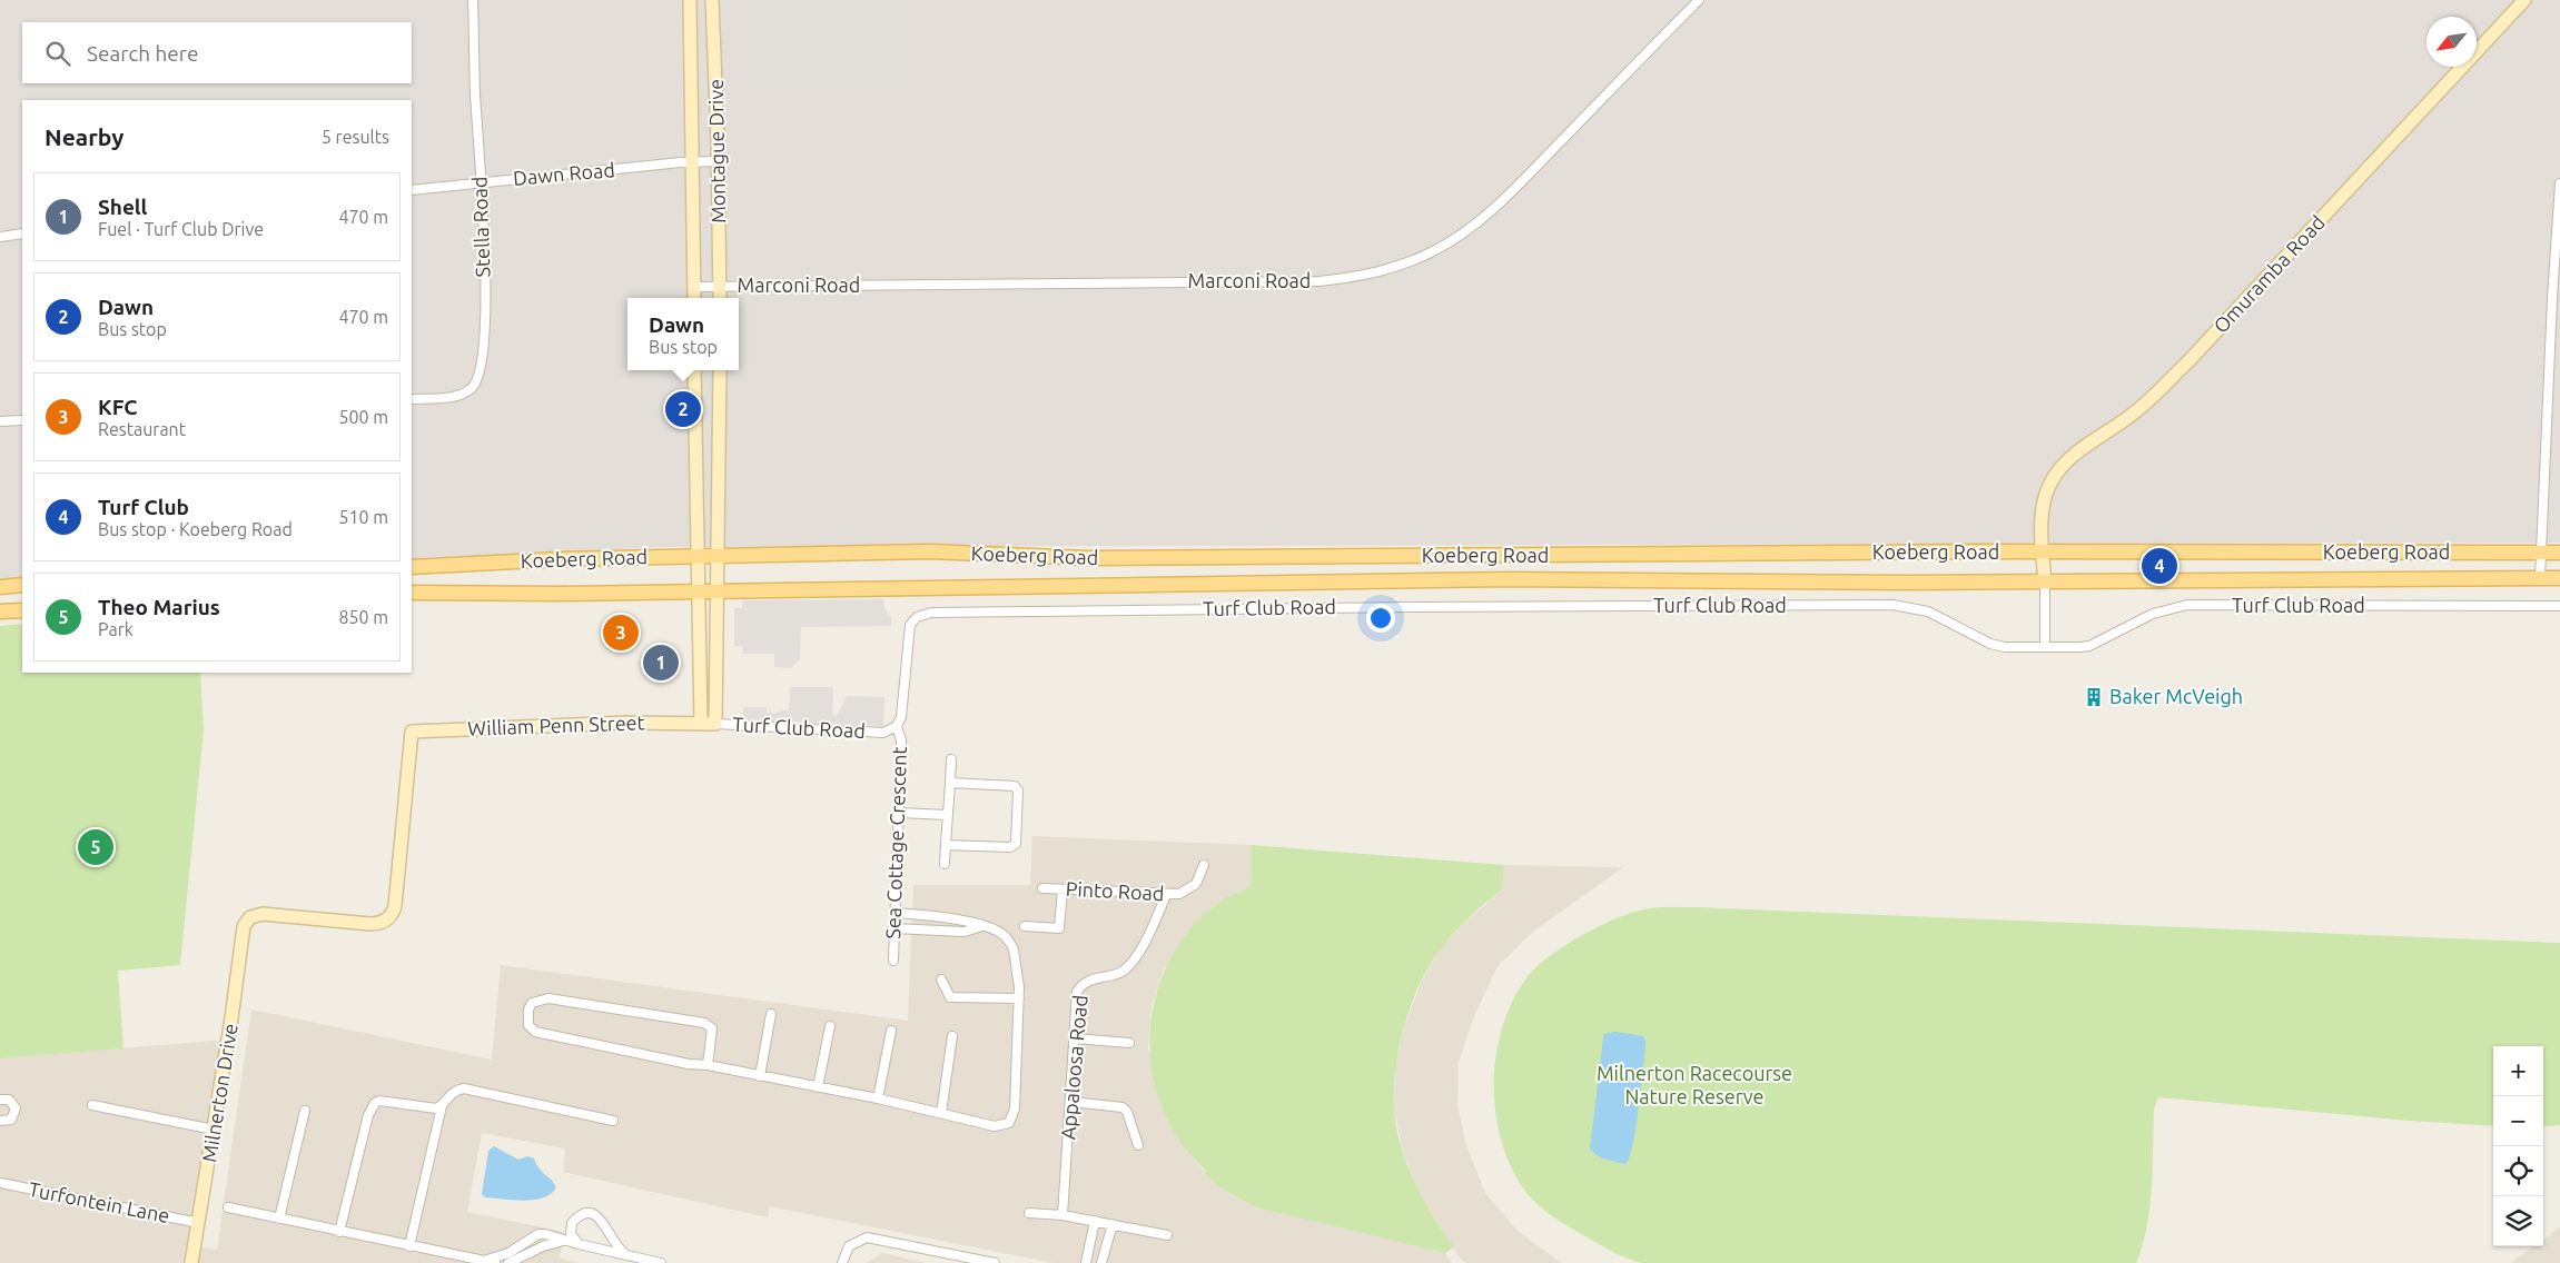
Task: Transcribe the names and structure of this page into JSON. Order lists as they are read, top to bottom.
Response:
{
  "streets": {
    "main road": [
      "Montague Drive",
      "Omuramba Road",
      "Koeberg Road",
      "William Penn Street",
      "Milnerton Drive"
    ],
    "street": [
      "Dawn Road",
      "Stella Road",
      "Marconi Road",
      "Turf Club Road",
      "Sea Cottage Crescent",
      "Pinto Road",
      "Appaloosa Road",
      "Turfontein Lane"
    ]
  },
  "crossings": [
    ["Montague Drive", "Dawn Road"],
    ["Montague Drive", "Marconi Road"],
    ["Dawn Road", "Stella Road"],
    ["Omuramba Road", "Koeberg Road"],
    ["Turf Club Road", "William Penn Street"],
    ["Turf Club Road", "Sea Cottage Crescent"],
    ["William Penn Street", "Milnerton Drive"],
    ["Pinto Road", "Appaloosa Road"],
    ["Milnerton Drive", "Turfontein Lane"]
  ],
  "parks": ["Milnerton Racecourse Nature Reserve"],
  "places": {
    "building": ["Baker McVeigh"]
  },
  "north": "bottom left",
  "page": {
    "search": "Search here",
    "heading": ["Nearby", "5 results"],
    "list": [
      {
        "mark": "1",
        "name": "Shell",
        "note": "Fuel · Turf Club Drive",
        "value": "470 m"
      },
      {
        "mark": "2",
        "name": "Dawn",
        "note": "Bus stop",
        "value": "470 m"
      },
      {
        "mark": "3",
        "name": "KFC",
        "note": "Restaurant",
        "value": "500 m"
      },
      {
        "mark": "4",
        "name": "Turf Club",
        "note": "Bus stop · Koeberg Road",
        "value": "510 m"
      },
      {
        "mark": "5",
        "name": "Theo Marius",
        "note": "Park",
        "value": "850 m"
      }
    ],
    "popup": ["Dawn", "Bus stop"],
    "pins": [
      "2",
      "4",
      "3",
      "1",
      "5"
    ],
    "map_buttons": ["+", "−"]
  }
}
